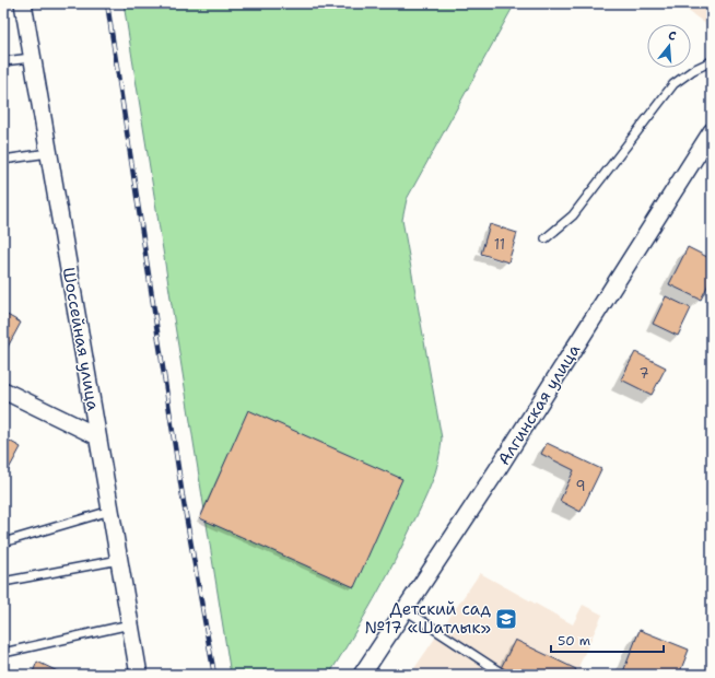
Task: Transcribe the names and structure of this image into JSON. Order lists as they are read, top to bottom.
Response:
{
  "streets": {
    "street": ["Шоссейная улица", "Алгинская улица"]
  },
  "places": {
    "school or university": ["Детский сад №17 «Шатлык»"]
  },
  "house_numbers": ["11", "7", "9"],
  "scale_bar": "50 m",
  "north": "top"
}
